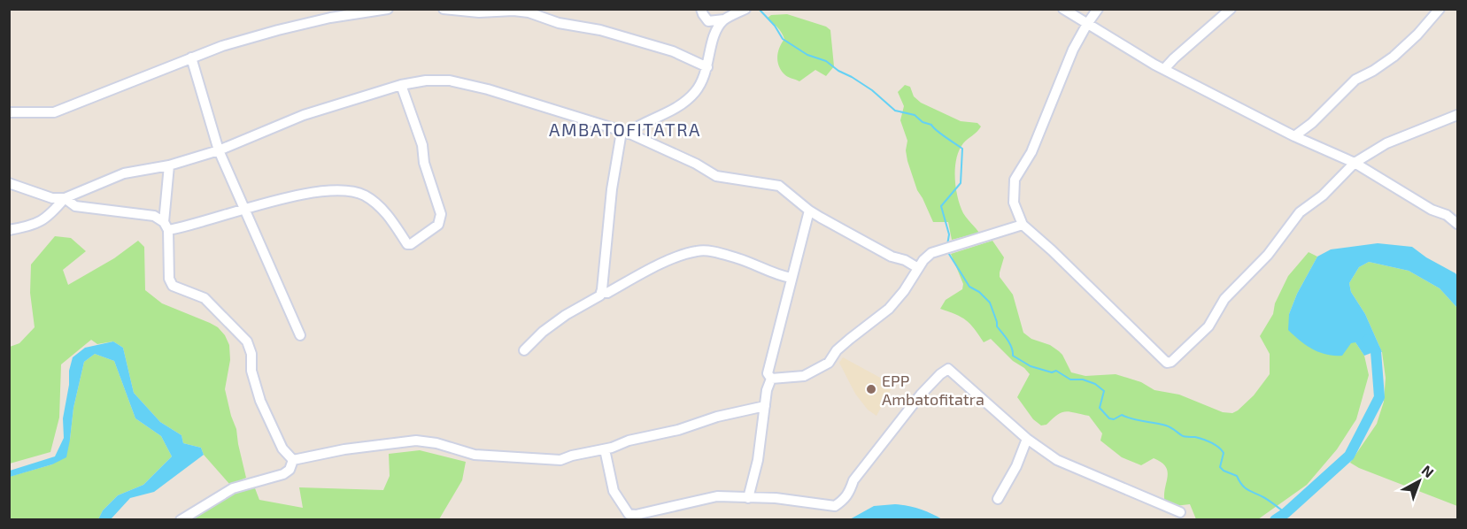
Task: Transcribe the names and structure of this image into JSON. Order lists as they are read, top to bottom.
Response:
{
  "districts": ["AMBATOFITATRA"],
  "places": ["EPP Ambatofitatra"],
  "north": "top right"
}
